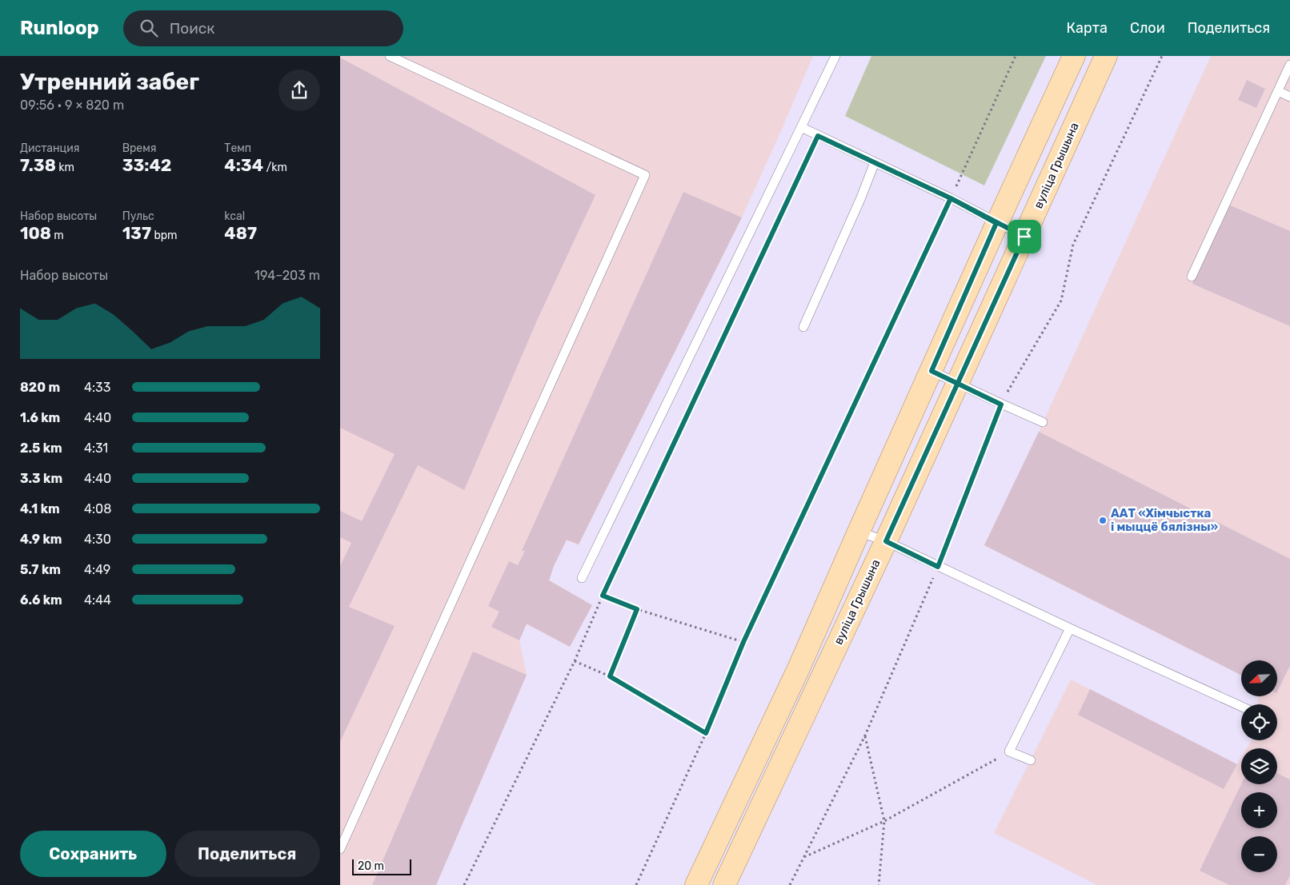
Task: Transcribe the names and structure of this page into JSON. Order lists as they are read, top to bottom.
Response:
{
  "streets": {
    "main road": ["вуліца Грышына"]
  },
  "places": ["ААТ «Хімчыстка і мыццё бялізны»"],
  "scale_bar": "20 m",
  "north": "bottom left",
  "page": {
    "header": "Runloop",
    "search": "Поиск",
    "nav": ["Карта", "Слои", "Поделиться"],
    "heading": ["Утренний забег", "09:56 · 9 × 820 m"],
    "stats": [
      ["Дистанция", "7.38 km"],
      ["Время", "33:42"],
      ["Темп", "4:34 /km"],
      ["Набор высоты", "108 m"],
      ["Пульс", "137 bpm"],
      ["kcal", "487"]
    ],
    "chart": ["Набор высоты", "194–203 m"],
    "list": [
      {
        "name": "820 m",
        "note": "4:33"
      },
      {
        "name": "1.6 km",
        "note": "4:40"
      },
      {
        "name": "2.5 km",
        "note": "4:31"
      },
      {
        "name": "3.3 km",
        "note": "4:40"
      },
      {
        "name": "4.1 km",
        "note": "4:08"
      },
      {
        "name": "4.9 km",
        "note": "4:30"
      },
      {
        "name": "5.7 km",
        "note": "4:49"
      },
      {
        "name": "6.6 km",
        "note": "4:44"
      }
    ],
    "map_buttons": ["+", "−"],
    "buttons": ["Сохранить", "Поделиться"],
    "scale": "20 m"
  }
}
